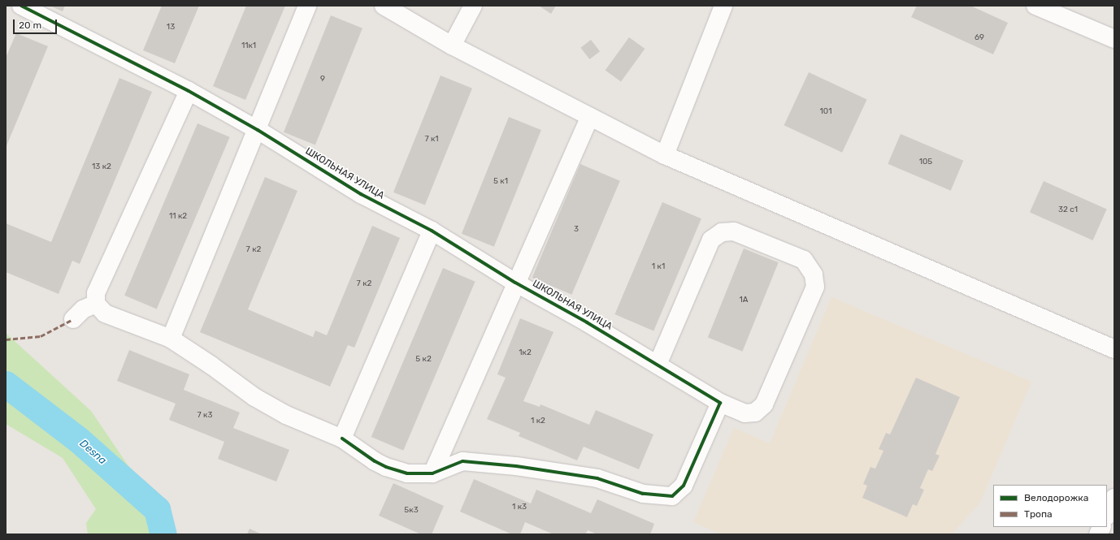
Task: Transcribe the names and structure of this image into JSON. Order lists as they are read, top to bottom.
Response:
{
  "streets": {
    "street": ["ШКОЛЬНАЯ УЛИЦА"]
  },
  "water": ["Desna"],
  "house_numbers": [
    "13",
    "69",
    "11к1",
    "9",
    "101",
    "7 к1",
    "105",
    "13 к2",
    "5 к1",
    "32 с1",
    "11 к2",
    "3",
    "7 к2",
    "1 к1",
    "7 к2",
    "1А",
    "1к2",
    "5 к2",
    "7 к3",
    "1 к2",
    "1 к3",
    "5к3"
  ],
  "legend": ["Велодорожка", "Тропа"],
  "scale_bar": "20 m"
}
